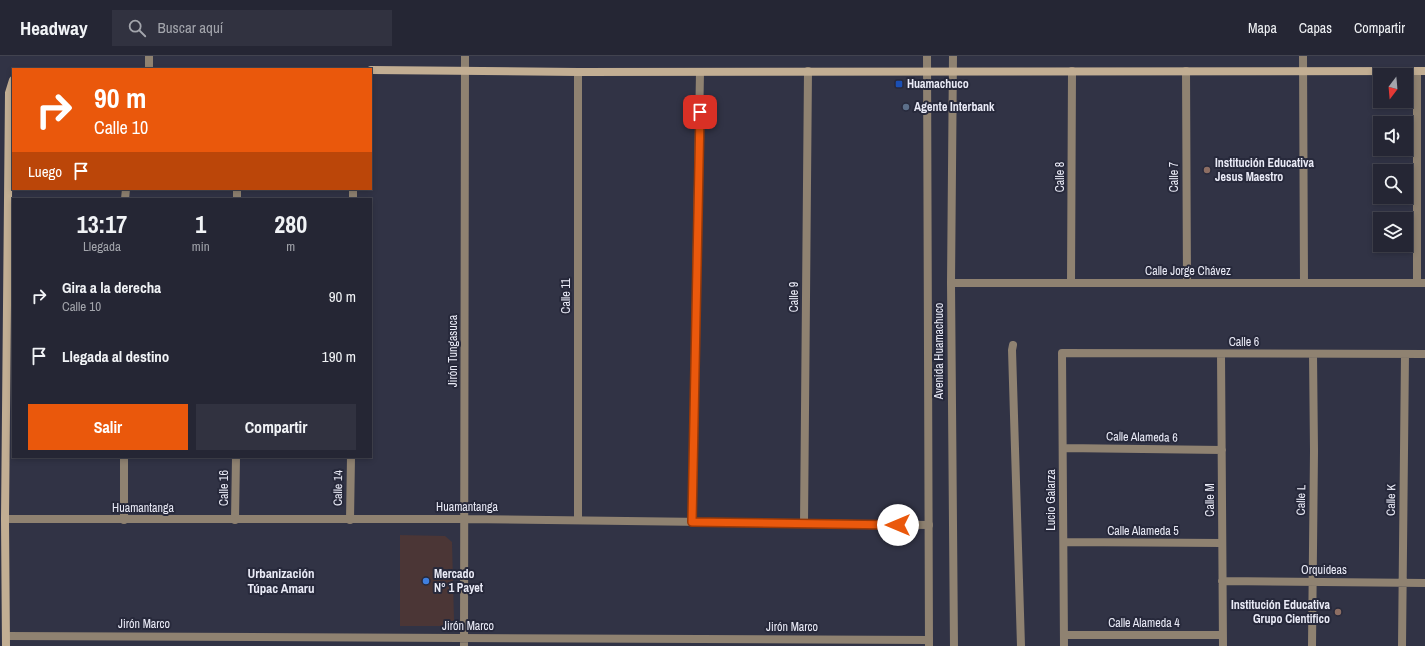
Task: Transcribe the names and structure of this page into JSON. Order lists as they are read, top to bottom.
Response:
{
  "streets": {
    "street": [
      "Calle 8",
      "Calle 7",
      "Calle Jorge Chávez",
      "Calle 11",
      "Calle 9",
      "Calle 6",
      "Jirón Tungasuca",
      "Avenida Huamachuco",
      "Calle Alameda 6",
      "Calle 16",
      "Calle 14",
      "Lucio Galarza",
      "Calle M",
      "Calle L",
      "Calle K",
      "Huamantanga",
      "Calle Alameda 5",
      "Orquideas",
      "Calle Alameda 4",
      "Jirón Marco"
    ]
  },
  "crossings": [
    ["Calle 8", "Calle Jorge Chávez"],
    ["Calle 7", "Calle Jorge Chávez"],
    ["Calle Jorge Chávez", "Avenida Huamachuco"],
    ["Calle 11", "Huamantanga"],
    ["Calle 9", "Huamantanga"],
    ["Calle 6", "Lucio Galarza"],
    ["Calle 6", "Calle M"],
    ["Calle 6", "Calle L"],
    ["Calle 6", "Calle K"],
    ["Jirón Tungasuca", "Huamantanga"],
    ["Jirón Tungasuca", "Jirón Marco"],
    ["Avenida Huamachuco", "Huamantanga"],
    ["Avenida Huamachuco", "Jirón Marco"],
    ["Calle Alameda 6", "Lucio Galarza"],
    ["Calle Alameda 6", "Calle M"],
    ["Calle 16", "Huamantanga"],
    ["Calle 14", "Huamantanga"],
    ["Lucio Galarza", "Calle Alameda 5"],
    ["Lucio Galarza", "Calle Alameda 4"],
    ["Calle M", "Calle Alameda 5"],
    ["Calle M", "Orquideas"],
    ["Calle M", "Calle Alameda 4"],
    ["Calle L", "Orquideas"],
    ["Calle K", "Orquideas"]
  ],
  "districts": ["Urbanización Túpac Amaru"],
  "places": {
    "transit": ["Huamachuco"],
    "other": [
      "Agente Interbank",
      "Institución Educativa Jesus Maestro",
      "Mercado N° 1 Payet",
      "Institución Educativa Grupo Cientifico"
    ]
  },
  "north": "bottom",
  "page": {
    "header": "Headway",
    "search": "Buscar aquí",
    "nav": ["Mapa", "Capas", "Compartir"],
    "turn": ["90 m", "Calle 10"],
    "then": "Luego",
    "eta": [
      "13:17",
      "Llegada",
      "1",
      "min",
      "280",
      "m"
    ],
    "list": [
      {
        "name": "Gira a la derecha",
        "note": "Calle 10",
        "value": "90 m"
      },
      {
        "name": "Llegada al destino",
        "value": "190 m"
      }
    ],
    "buttons": ["Salir", "Compartir"]
  }
}
